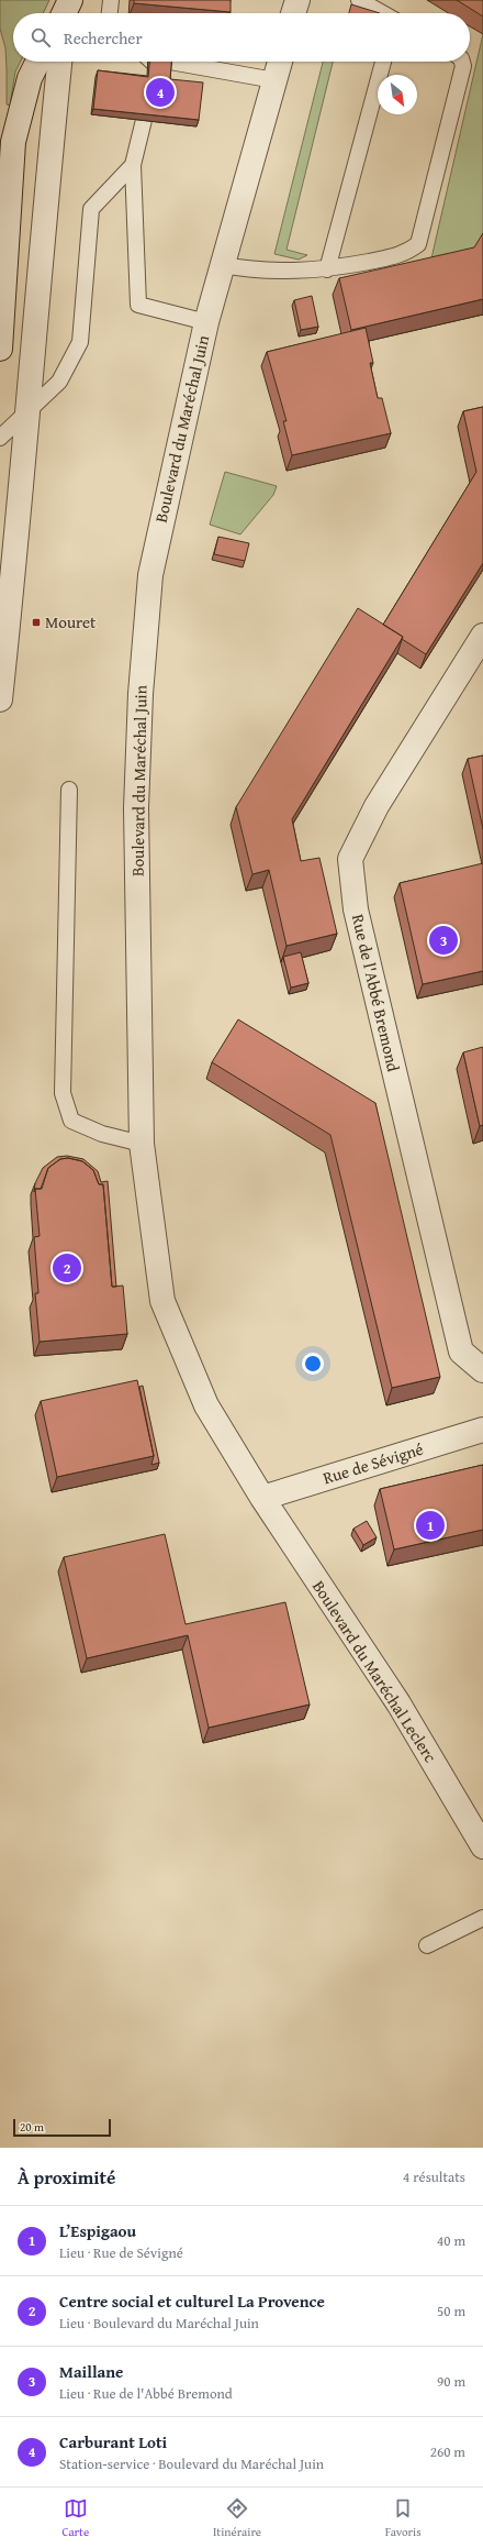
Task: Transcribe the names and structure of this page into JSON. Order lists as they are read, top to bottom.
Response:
{
  "streets": {
    "street": [
      "Boulevard du Maréchal Juin",
      "Rue de l'Abbé Bremond",
      "Rue de Sévigné",
      "Boulevard du Maréchal Leclerc"
    ]
  },
  "crossings": [
    ["Boulevard du Maréchal Juin", "Rue de Sévigné"],
    ["Boulevard du Maréchal Juin", "Boulevard du Maréchal Leclerc"],
    ["Rue de Sévigné", "Boulevard du Maréchal Leclerc"]
  ],
  "places": {
    "transit": ["Mouret"]
  },
  "scale_bar": "20 m",
  "north": "bottom right",
  "page": {
    "search": "Rechercher",
    "pins": [
      "4",
      "3",
      "2",
      "1"
    ],
    "scale": "20 m",
    "heading": ["À proximité", "4 résultats"],
    "list": [
      {
        "mark": "1",
        "name": "L’Espigaou",
        "note": "Lieu · Rue de Sévigné",
        "value": "40 m"
      },
      {
        "mark": "2",
        "name": "Centre social et culturel La Provence",
        "note": "Lieu · Boulevard du Maréchal Juin",
        "value": "50 m"
      },
      {
        "mark": "3",
        "name": "Maillane",
        "note": "Lieu · Rue de l'Abbé Bremond",
        "value": "90 m"
      },
      {
        "mark": "4",
        "name": "Carburant Loti",
        "note": "Station-service · Boulevard du Maréchal Juin",
        "value": "260 m"
      }
    ],
    "nav": ["Carte", "Itinéraire", "Favoris"]
  }
}
